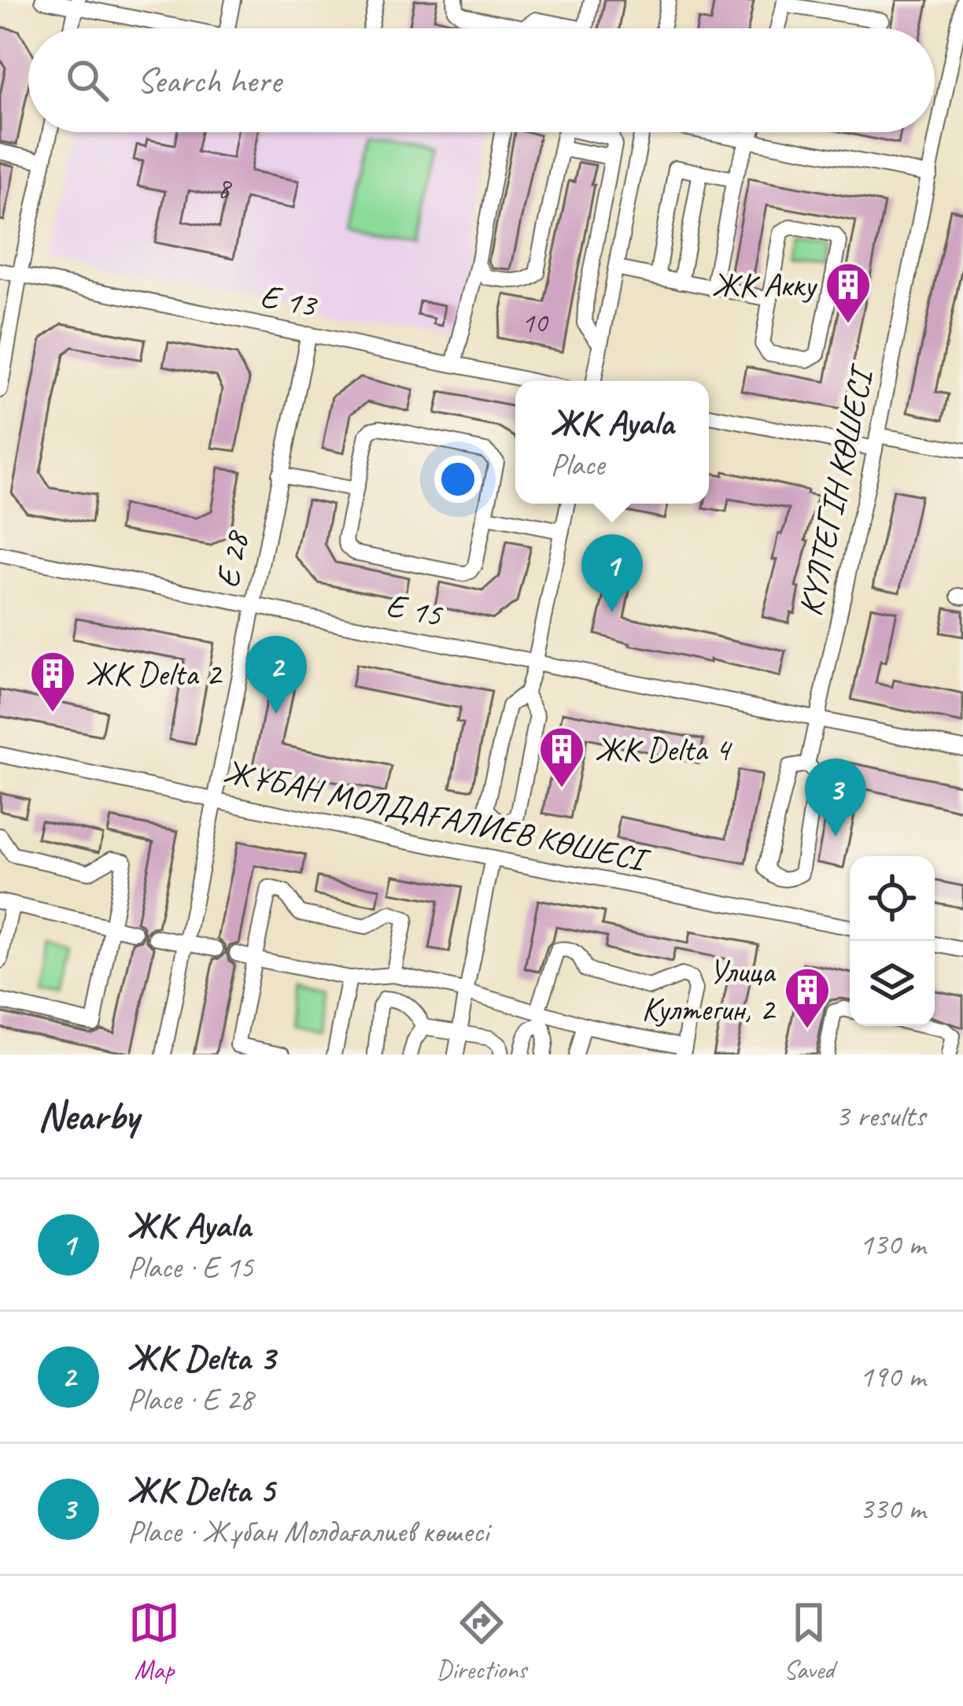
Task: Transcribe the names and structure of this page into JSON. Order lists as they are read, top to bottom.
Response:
{
  "streets": {
    "street": [
      "E 13",
      "КҮЛТЕГІН КӨШЕСІ",
      "E 28",
      "E 15",
      "ЖҰБАН МОЛДАҒАЛИЕВ КӨШЕСІ"
    ]
  },
  "crossings": [
    ["E 13", "E 28"],
    ["КҮЛТЕГІН КӨШЕСІ", "E 15"],
    ["E 28", "E 15"],
    ["E 28", "ЖҰБАН МОЛДАҒАЛИЕВ КӨШЕСІ"]
  ],
  "places": {
    "building": [
      "ЖК Акку",
      "ЖК Delta 2",
      "ЖК Delta 4",
      "Улица Култегин, 2"
    ]
  },
  "house_numbers": ["8", "10"],
  "page": {
    "search": "Search here",
    "popup": ["ЖК Ayala", "Place"],
    "pins": ["1", "2", "3"],
    "heading": ["Nearby", "3 results"],
    "list": [
      {
        "mark": "1",
        "name": "ЖК Ayala",
        "note": "Place · E 15",
        "value": "130 m"
      },
      {
        "mark": "2",
        "name": "ЖК Delta 3",
        "note": "Place · E 28",
        "value": "190 m"
      },
      {
        "mark": "3",
        "name": "ЖК Delta 5",
        "note": "Place · Жұбан Молдағалиев көшесі",
        "value": "330 m"
      }
    ],
    "nav": ["Map", "Directions", "Saved"]
  }
}
